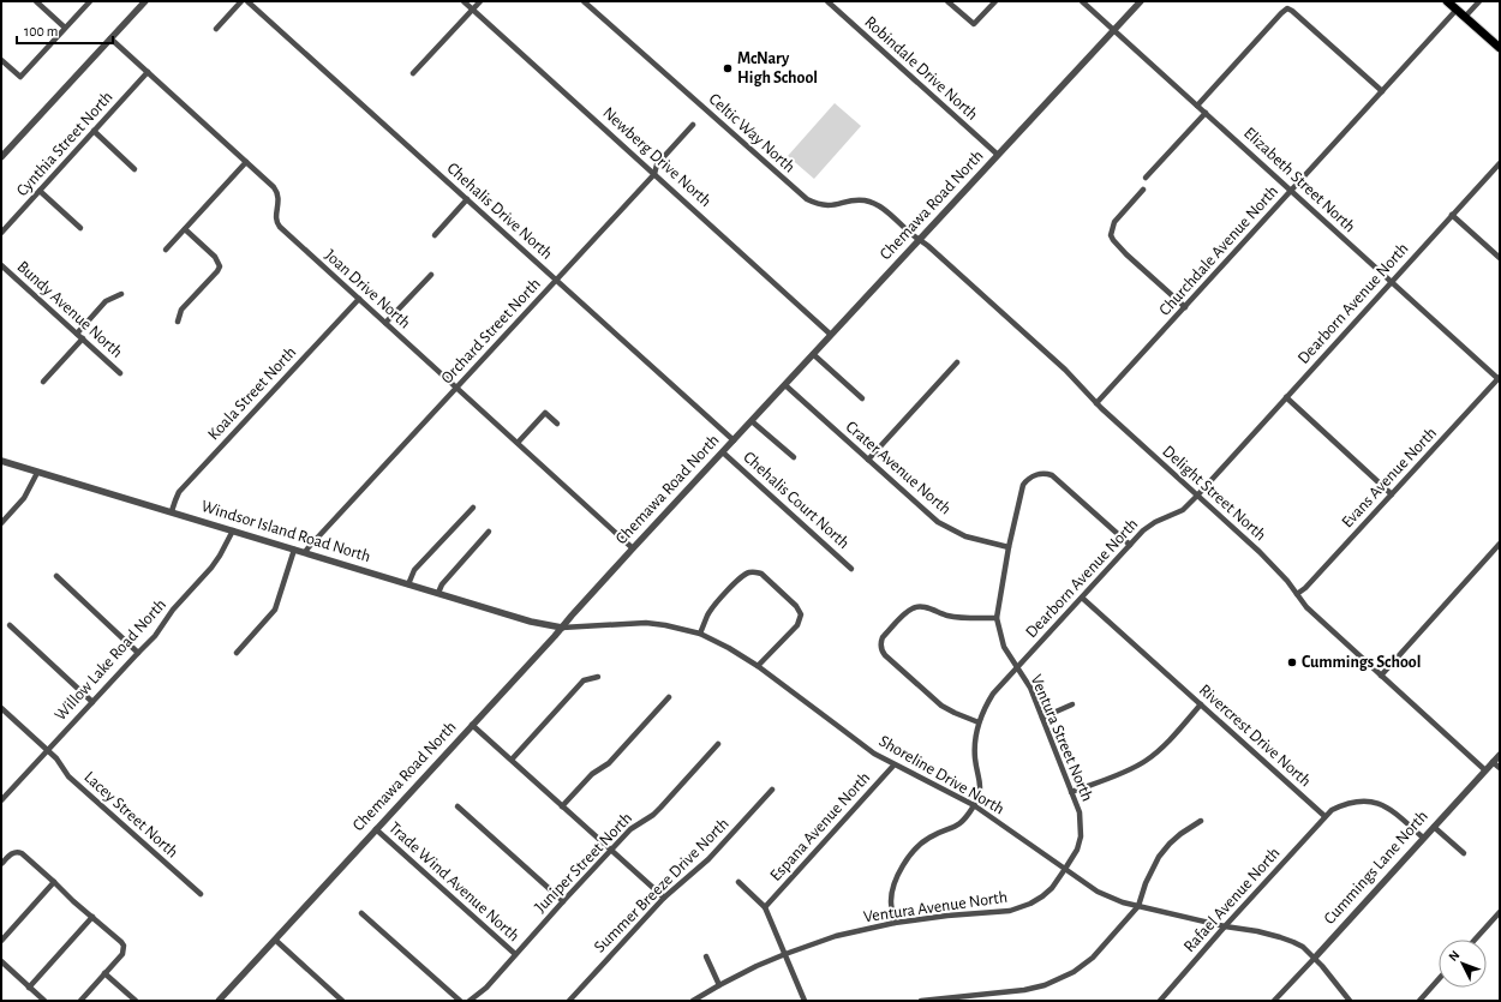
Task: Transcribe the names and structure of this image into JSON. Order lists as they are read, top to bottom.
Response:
{
  "streets": {
    "street": [
      "Robindale Drive North",
      "Celtic Way North",
      "Cynthia Street North",
      "Newberg Drive North",
      "Elizabeth Street North",
      "Chemawa Road North",
      "Chehalis Drive North",
      "Churchdale Avenue North",
      "Joan Drive North",
      "Dearborn Avenue North",
      "Bundy Avenue North",
      "Orchard Street North",
      "Koala Street North",
      "Crater Avenue North",
      "Evans Avenue North",
      "Delight Street North",
      "Chehalis Court North",
      "Windsor Island Road North",
      "Willow Lake Road North",
      "Rivercrest Drive North",
      "Ventura Street North",
      "Shoreline Drive North",
      "Lacey Street North",
      "Espana Avenue North",
      "Juniper Street North",
      "Cummings Lane North",
      "Trade Wind Avenue North",
      "Summer Breeze Drive North",
      "Rafael Avenue North",
      "Ventura Avenue North"
    ]
  },
  "crossings": [
    ["Robindale Drive North", "Chemawa Road North"],
    ["Celtic Way North", "Chemawa Road North"],
    ["Celtic Way North", "Delight Street North"],
    ["Cynthia Street North", "Joan Drive North"],
    ["Newberg Drive North", "Chemawa Road North"],
    ["Newberg Drive North", "Orchard Street North"],
    ["Elizabeth Street North", "Chemawa Road North"],
    ["Elizabeth Street North", "Churchdale Avenue North"],
    ["Elizabeth Street North", "Dearborn Avenue North"],
    ["Elizabeth Street North", "Evans Avenue North"],
    ["Chemawa Road North", "Chehalis Drive North"],
    ["Chemawa Road North", "Joan Drive North"],
    ["Chemawa Road North", "Crater Avenue North"],
    ["Chemawa Road North", "Delight Street North"],
    ["Chemawa Road North", "Chehalis Court North"],
    ["Chemawa Road North", "Windsor Island Road North"],
    ["Chemawa Road North", "Shoreline Drive North"],
    ["Chemawa Road North", "Trade Wind Avenue North"],
    ["Chehalis Drive North", "Orchard Street North"],
    ["Churchdale Avenue North", "Delight Street North"],
    ["Joan Drive North", "Orchard Street North"],
    ["Joan Drive North", "Koala Street North"],
    ["Dearborn Avenue North", "Delight Street North"],
    ["Dearborn Avenue North", "Rivercrest Drive North"],
    ["Dearborn Avenue North", "Ventura Street North"],
    ["Dearborn Avenue North", "Shoreline Drive North"],
    ["Dearborn Avenue North", "Ventura Avenue North"],
    ["Orchard Street North", "Windsor Island Road North"],
    ["Koala Street North", "Windsor Island Road North"],
    ["Crater Avenue North", "Ventura Street North"],
    ["Evans Avenue North", "Delight Street North"],
    ["Delight Street North", "Cummings Lane North"],
    ["Windsor Island Road North", "Willow Lake Road North"],
    ["Windsor Island Road North", "Shoreline Drive North"],
    ["Willow Lake Road North", "Lacey Street North"],
    ["Rivercrest Drive North", "Rafael Avenue North"],
    ["Ventura Street North", "Shoreline Drive North"],
    ["Ventura Street North", "Ventura Avenue North"],
    ["Shoreline Drive North", "Espana Avenue North"],
    ["Shoreline Drive North", "Cummings Lane North"],
    ["Shoreline Drive North", "Rafael Avenue North"],
    ["Shoreline Drive North", "Ventura Avenue North"],
    ["Juniper Street North", "Trade Wind Avenue North"]
  ],
  "places": ["McNary High School", "Cummings School"],
  "scale_bar": "100 m",
  "north": "top left"
}
